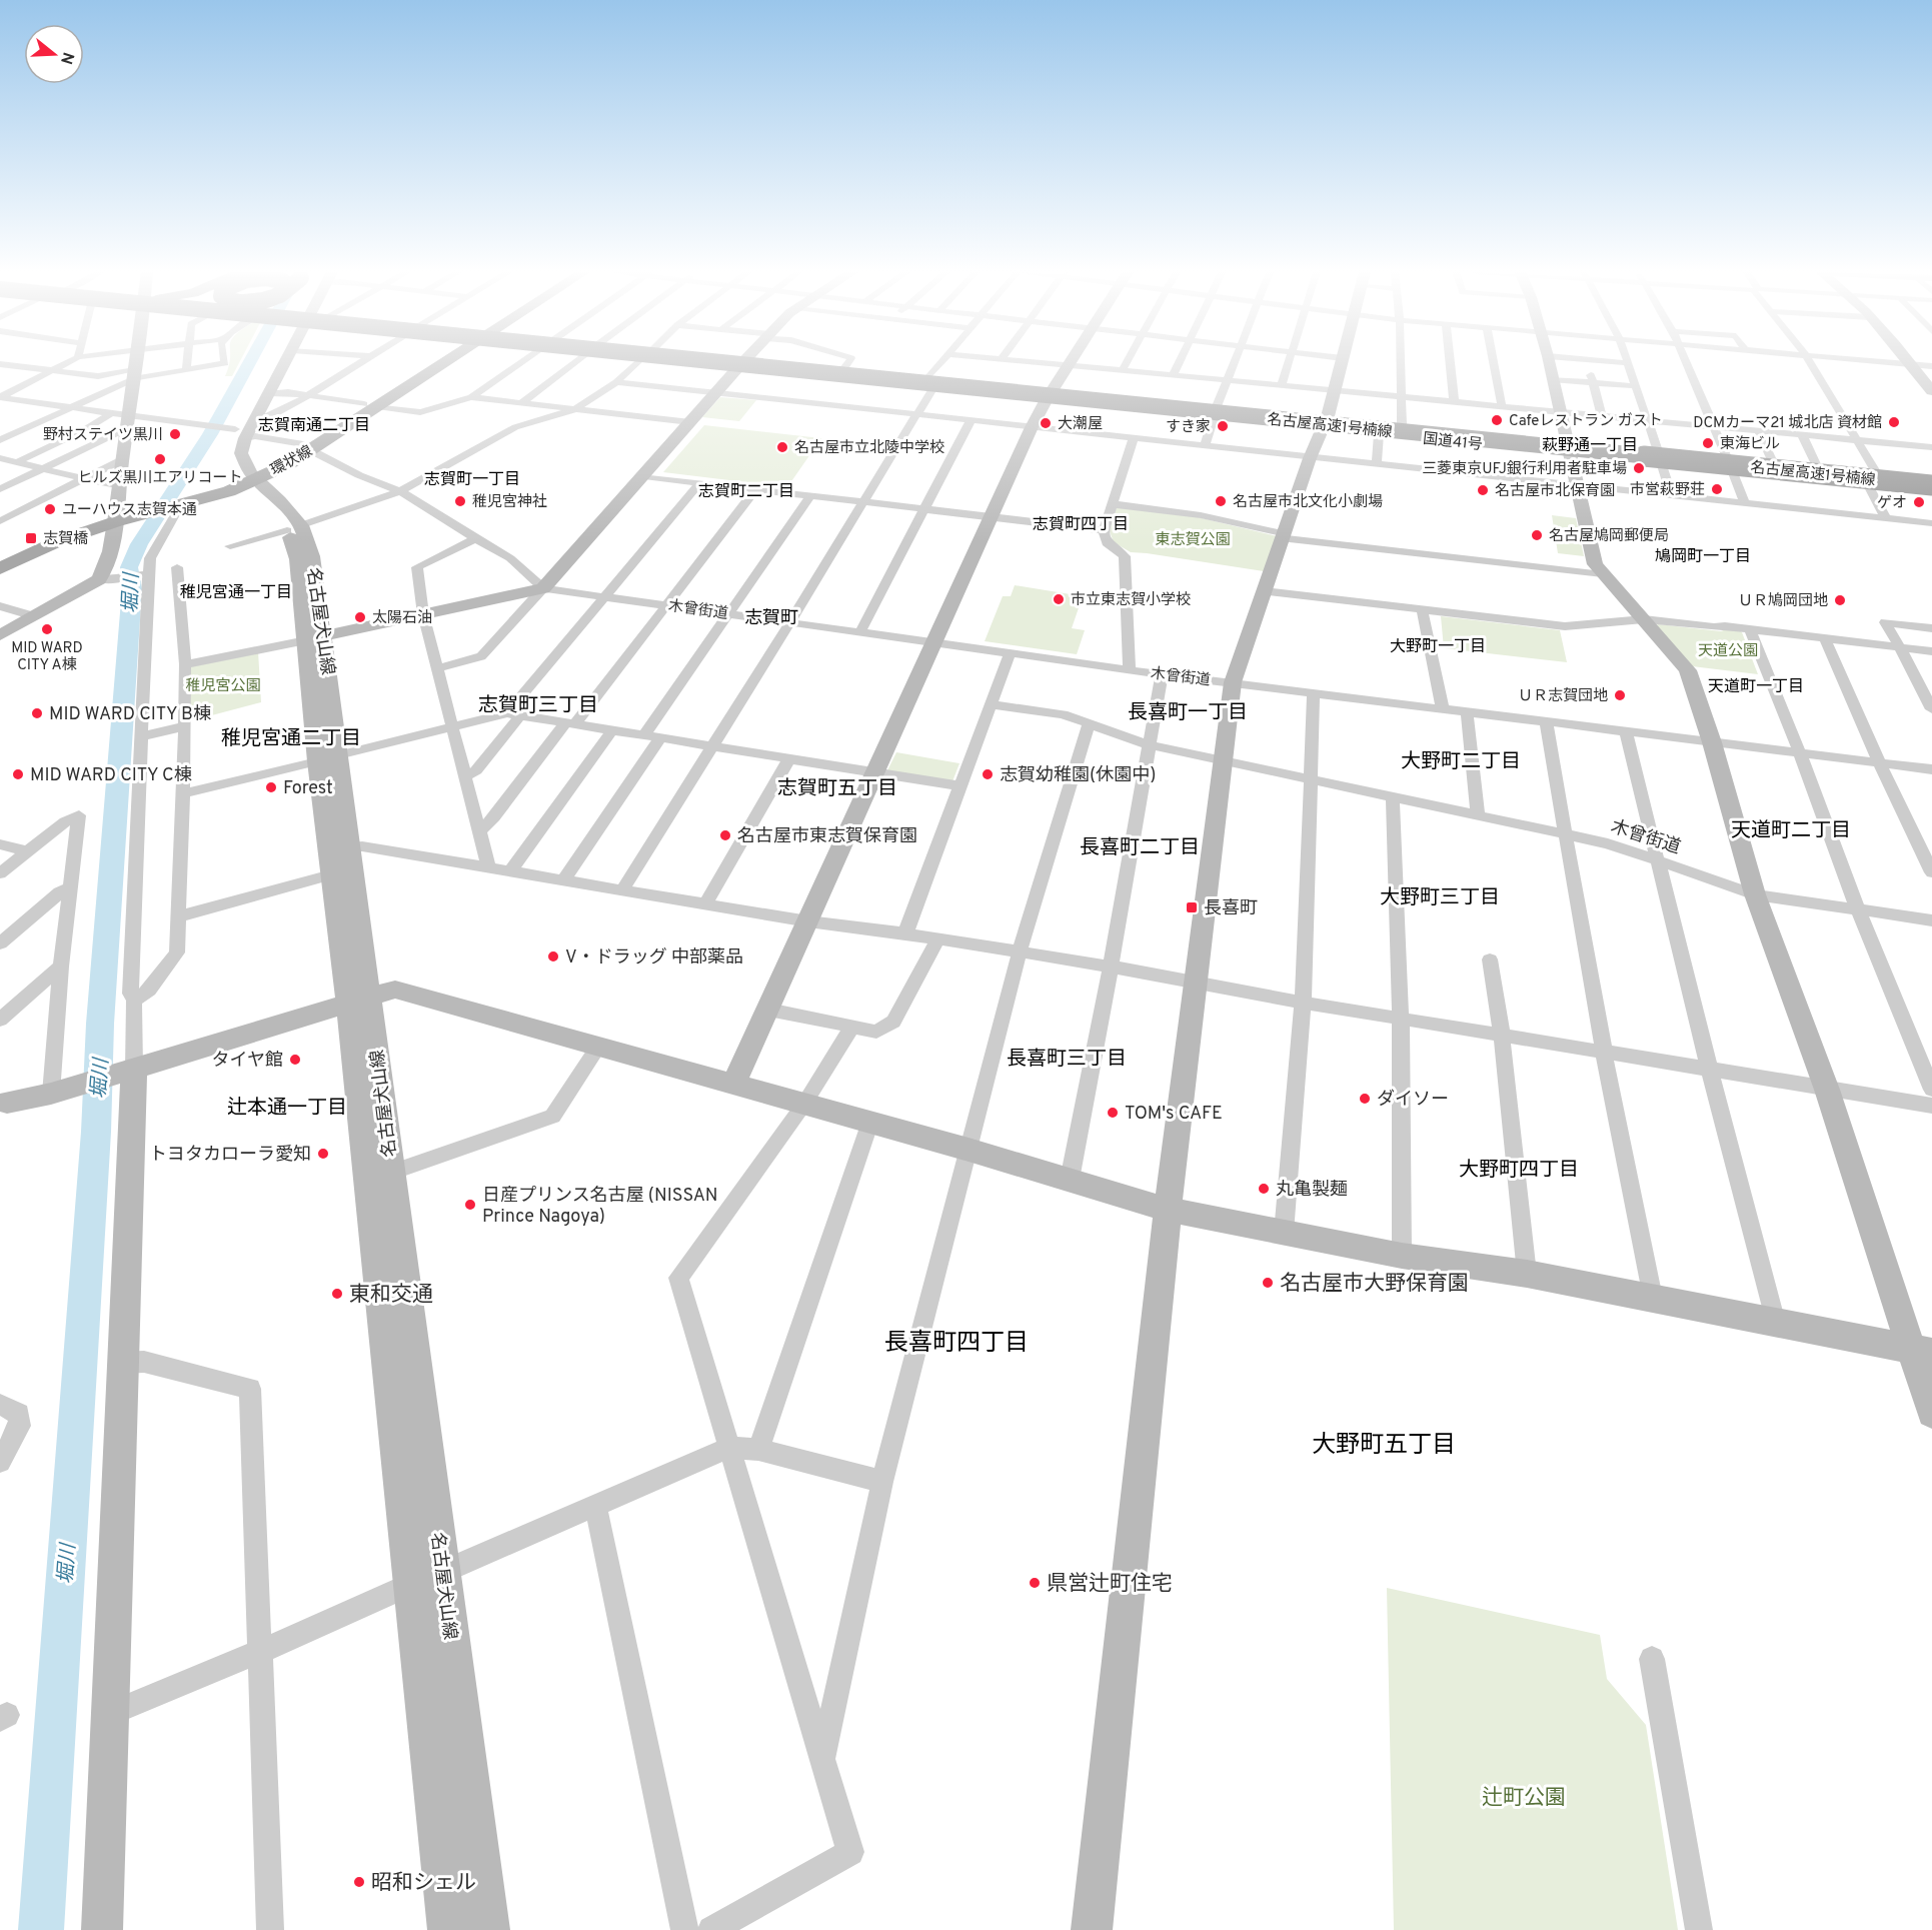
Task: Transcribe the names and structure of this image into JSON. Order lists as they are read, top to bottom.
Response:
{
  "streets": {
    "highway": ["名古屋高速1号楠線", "国道41号"],
    "main road": ["環状線"],
    "street": ["木曾街道", "名古屋犬山線"]
  },
  "crossings": [
    ["名古屋高速1号楠線", "国道41号"],
    ["環状線", "名古屋犬山線"]
  ],
  "districts": [
    "志賀南通二丁目",
    "萩野通一丁目",
    "志賀町一丁目",
    "志賀町二丁目",
    "志賀町四丁目",
    "鳩岡町一丁目",
    "稚児宮通一丁目",
    "志賀町",
    "大野町一丁目",
    "天道町一丁目",
    "志賀町三丁目",
    "長喜町一丁目",
    "稚児宮通二丁目",
    "大野町二丁目",
    "志賀町五丁目",
    "天道町二丁目",
    "長喜町二丁目",
    "大野町三丁目",
    "長喜町三丁目",
    "辻本通一丁目",
    "大野町四丁目",
    "長喜町四丁目",
    "大野町五丁目"
  ],
  "water": ["堀川"],
  "parks": [
    "東志賀公園",
    "天道公園",
    "稚児宮公園",
    "辻町公園"
  ],
  "places": {
    "other": [
      "Cafeレストラン ガスト",
      "DCMカーマ21 城北店 資材館",
      "大潮屋",
      "すき家",
      "野村ステイツ黒川",
      "東海ビル",
      "名古屋市立北陵中学校",
      "ヒルズ黒川エアリコート",
      "三菱東京UFJ銀行利用者駐車場",
      "市営萩野荘",
      "名古屋市北保育園",
      "稚児宮神社",
      "名古屋市北文化小劇場",
      "ゲオ",
      "ユーハウス志賀本通",
      "名古屋鳩岡郵便局",
      "市立東志賀小学校",
      "ＵＲ鳩岡団地",
      "太陽石油",
      "MID WARD CITY A棟",
      "ＵＲ志賀団地",
      "MID WARD CITY B棟",
      "MID WARD CITY C棟",
      "志賀幼稚園(休園中)",
      "Forest",
      "名古屋市東志賀保育園",
      "V・ドラッグ 中部薬品",
      "タイヤ館",
      "ダイソー",
      "TOM's CAFE",
      "トヨタカローラ愛知",
      "丸亀製麺",
      "日産プリンス名古屋 (NISSAN Prince Nagoya)",
      "名古屋市大野保育園",
      "東和交通",
      "県営辻町住宅",
      "昭和シェル"
    ],
    "transit": ["志賀橋", "長喜町"]
  },
  "north": "right"
}
